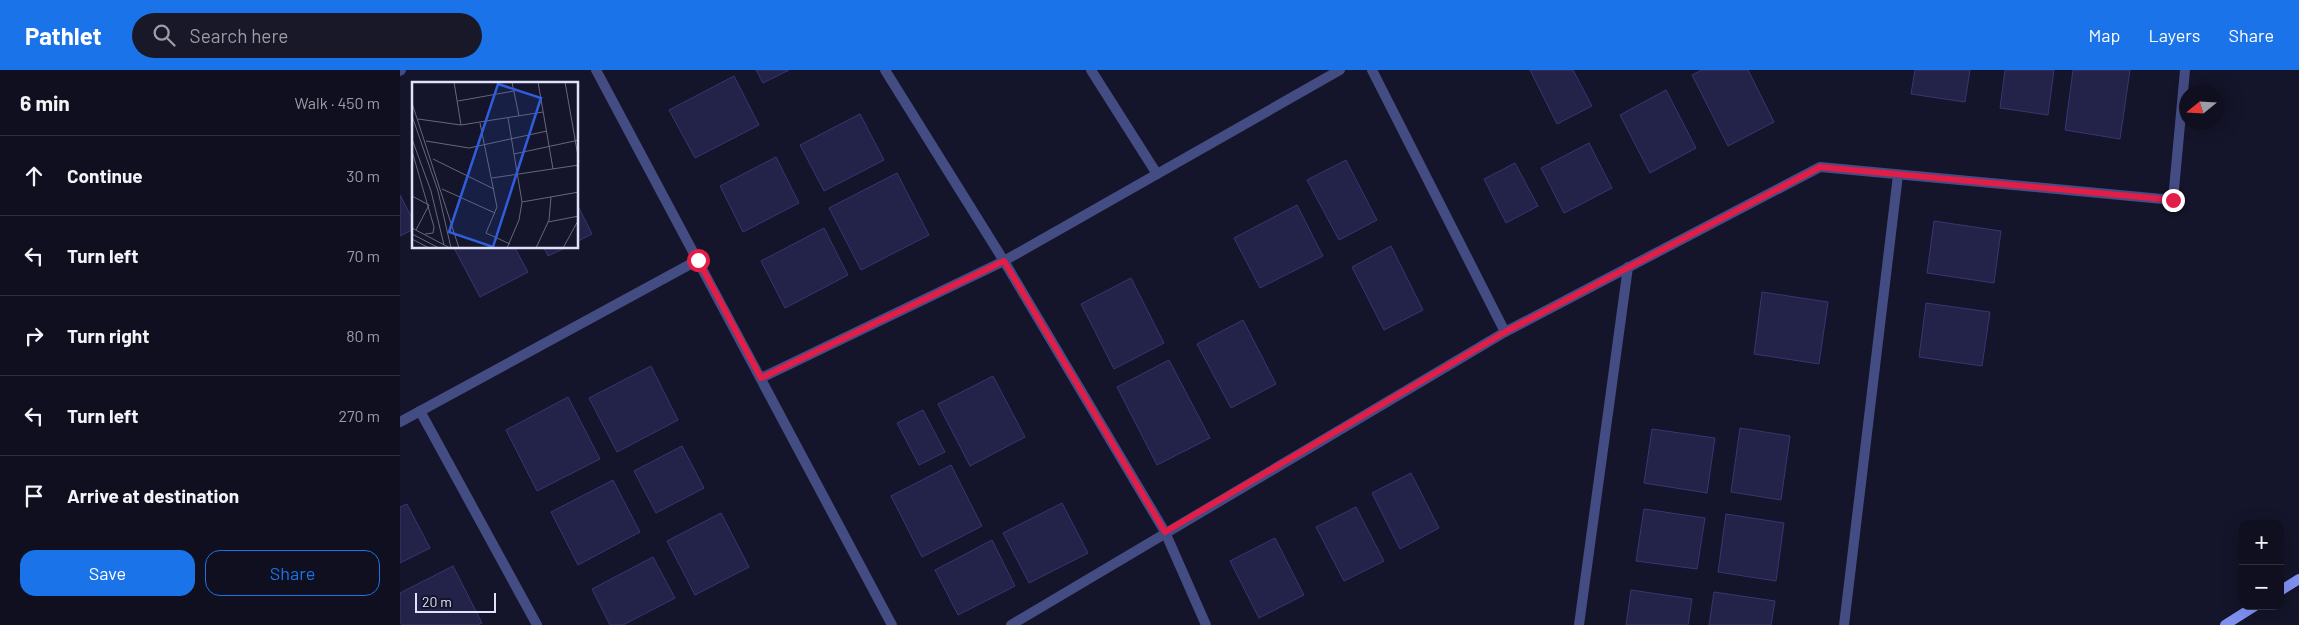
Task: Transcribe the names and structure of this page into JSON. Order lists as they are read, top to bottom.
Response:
{
  "scale_bar": "20 m",
  "north": "left",
  "page": {
    "header": "Pathlet",
    "search": "Search here",
    "nav": ["Map", "Layers", "Share"],
    "heading": ["6 min", "Walk · 450 m"],
    "list": [
      ["Continue", "30 m"],
      ["Turn left", "70 m"],
      ["Turn right", "80 m"],
      ["Turn left", "270 m"],
      "Arrive at destination"
    ],
    "map_buttons": ["+", "−"],
    "buttons": ["Save", "Share"],
    "scale": "20 m"
  }
}
